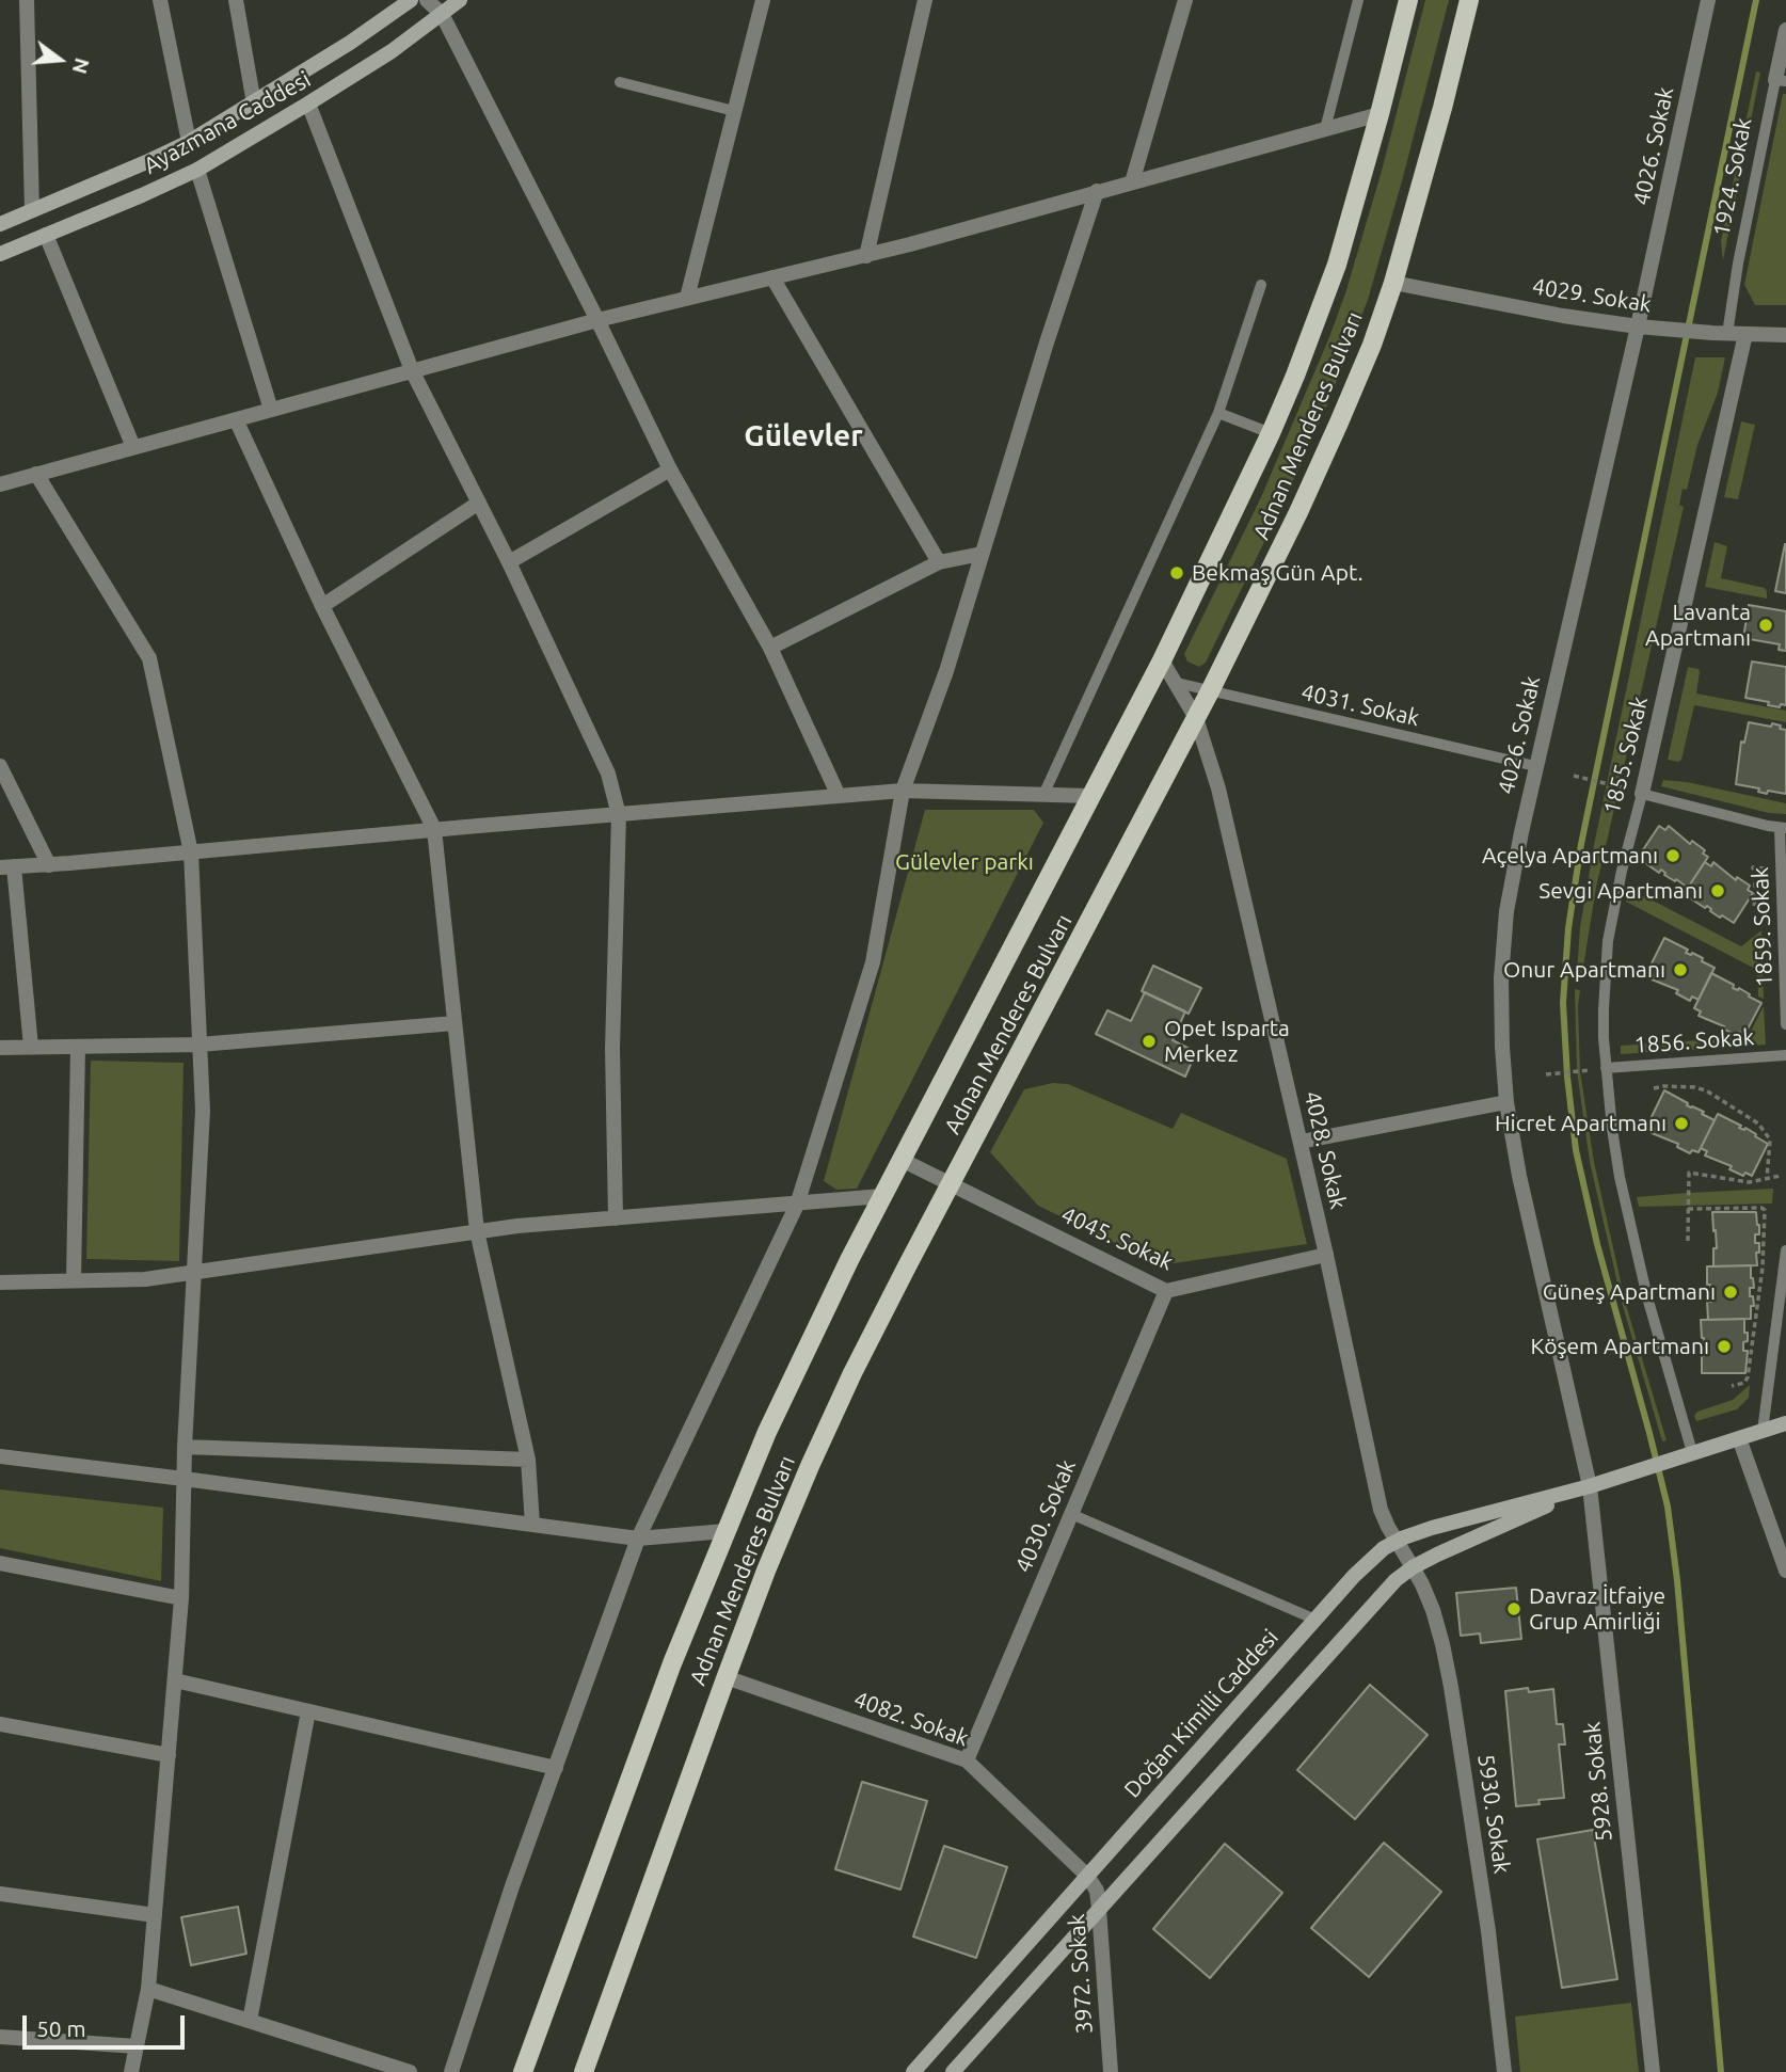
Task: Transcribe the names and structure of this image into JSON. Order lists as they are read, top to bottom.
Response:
{
  "streets": {
    "main road": ["Ayazmana Caddesi", "Adnan Menderes Bulvarı", "Doğan Kimilli Caddesi"],
    "street": [
      "4026. Sokak",
      "1924. Sokak",
      "4029. Sokak",
      "1855. Sokak",
      "4028. Sokak",
      "4045. Sokak",
      "4030. Sokak",
      "4082. Sokak",
      "5928. Sokak",
      "5930. Sokak",
      "3972. Sokak"
    ],
    "lane": ["4031. Sokak", "1859. Sokak", "1856. Sokak"]
  },
  "crossings": [
    ["4026. Sokak", "4029. Sokak"],
    ["4026. Sokak", "4031. Sokak"],
    ["4026. Sokak", "Doğan Kimilli Caddesi"],
    ["4026. Sokak", "5928. Sokak"],
    ["1924. Sokak", "4029. Sokak"],
    ["4029. Sokak", "Adnan Menderes Bulvarı"],
    ["4029. Sokak", "1855. Sokak"],
    ["Adnan Menderes Bulvarı", "4031. Sokak"],
    ["Adnan Menderes Bulvarı", "4028. Sokak"],
    ["Adnan Menderes Bulvarı", "4045. Sokak"],
    ["Adnan Menderes Bulvarı", "4082. Sokak"],
    ["4031. Sokak", "4028. Sokak"],
    ["1855. Sokak", "1856. Sokak"],
    ["1855. Sokak", "Doğan Kimilli Caddesi"],
    ["4028. Sokak", "4045. Sokak"],
    ["4028. Sokak", "Doğan Kimilli Caddesi"],
    ["4028. Sokak", "5930. Sokak"],
    ["4045. Sokak", "4030. Sokak"],
    ["4030. Sokak", "4082. Sokak"],
    ["Doğan Kimilli Caddesi", "4082. Sokak"],
    ["Doğan Kimilli Caddesi", "5928. Sokak"],
    ["Doğan Kimilli Caddesi", "5930. Sokak"],
    ["Doğan Kimilli Caddesi", "3972. Sokak"],
    ["4082. Sokak", "3972. Sokak"]
  ],
  "districts": ["Gülevler"],
  "parks": ["Gülevler parkı"],
  "places": [
    "Bekmaş Gün Apt.",
    "Lavanta Apartmanı",
    "Açelya Apartmanı",
    "Sevgi Apartmanı",
    "Onur Apartmanı",
    "Opet Isparta Merkez",
    "Hicret Apartmanı",
    "Güneş Apartmanı",
    "Köşem Apartmanı",
    "Davraz İtfaiye Grup Amirliği"
  ],
  "scale_bar": "50 m",
  "north": "right"
}
